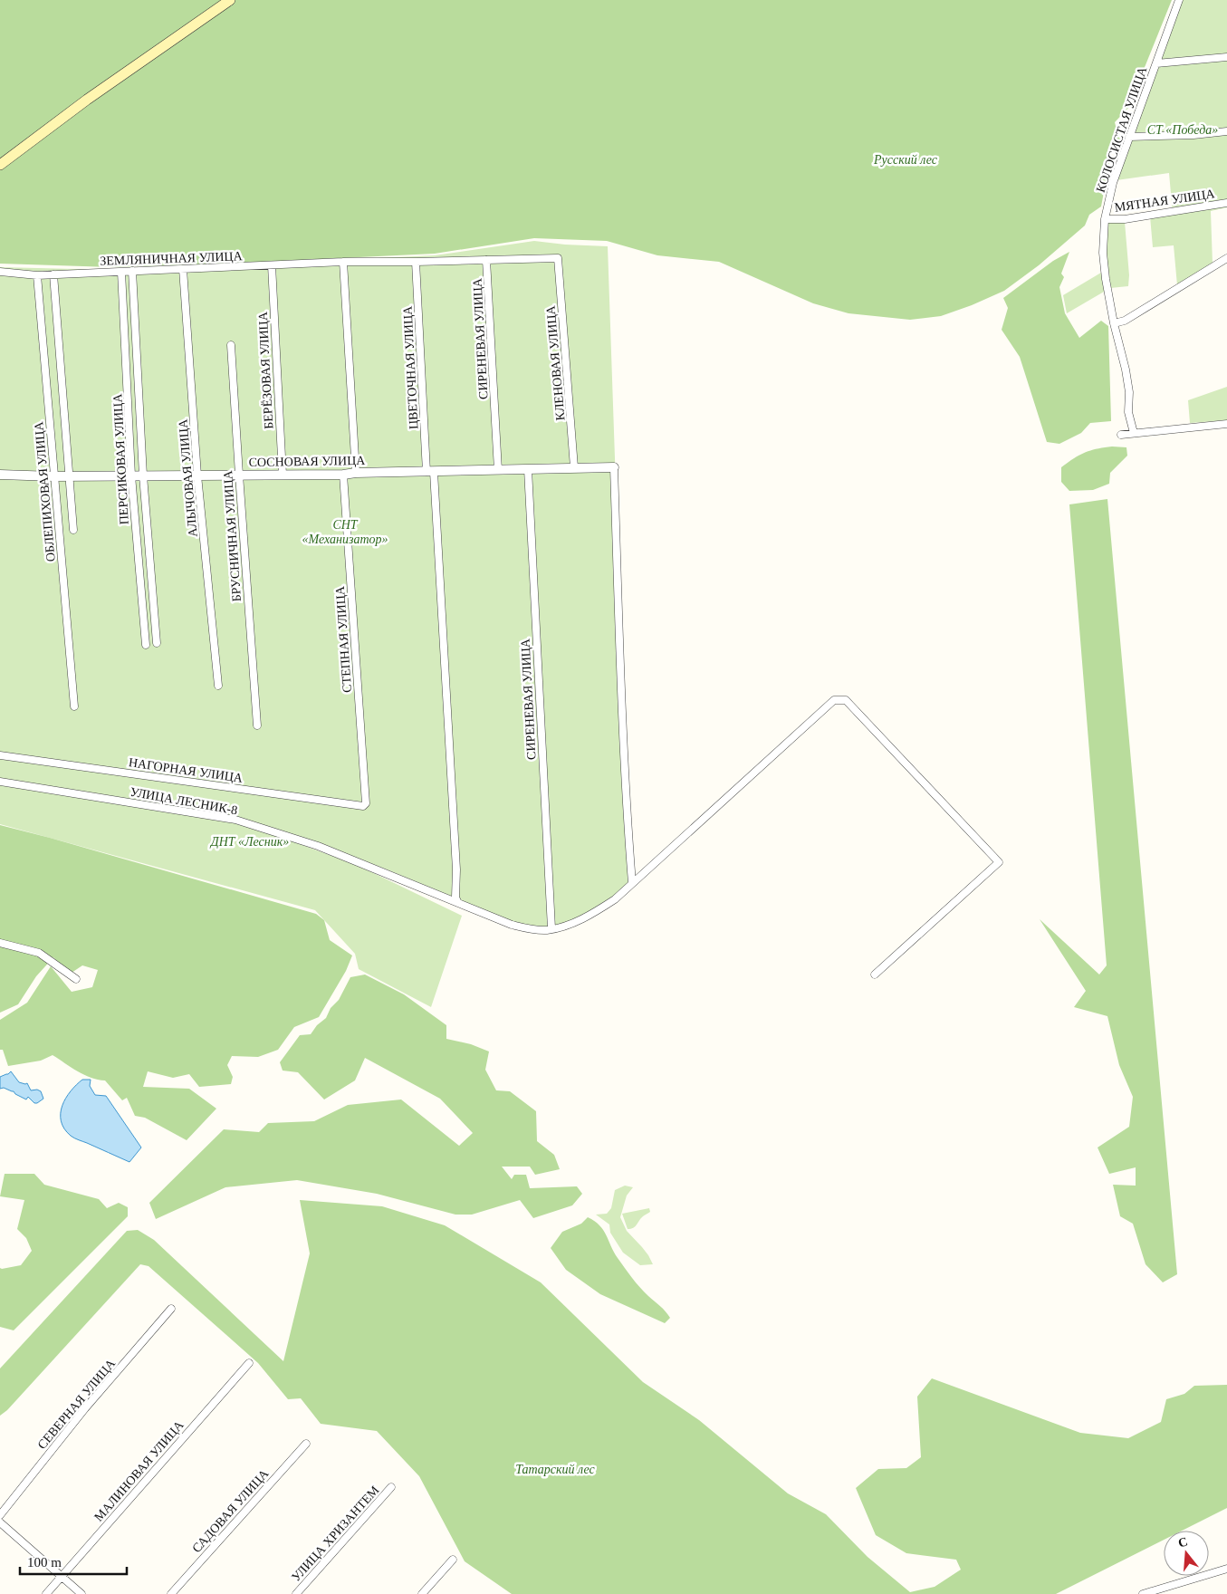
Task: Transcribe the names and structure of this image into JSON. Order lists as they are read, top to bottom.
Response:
{
  "streets": {
    "street": [
      "КОЛОСИСТАЯ УЛИЦА",
      "МЯТНАЯ УЛИЦА",
      "ЗЕМЛЯНИЧНАЯ УЛИЦА",
      "СИРЕНЕВАЯ УЛИЦА",
      "КЛЕНОВАЯ УЛИЦА",
      "ЦВЕТОЧНАЯ УЛИЦА",
      "БЕРЁЗОВАЯ УЛИЦА",
      "ПЕРСИКОВАЯ УЛИЦА",
      "СОСНОВАЯ УЛИЦА",
      "АЛЫЧОВАЯ УЛИЦА",
      "ОБЛЕПИХОВАЯ УЛИЦА",
      "БРУСНИЧНАЯ УЛИЦА",
      "СТЕПНАЯ УЛИЦА",
      "НАГОРНАЯ УЛИЦА",
      "УЛИЦА ЛЕСНИК-8",
      "СЕВЕРНАЯ УЛИЦА",
      "МАЛИНОВАЯ УЛИЦА",
      "САДОВАЯ УЛИЦА",
      "УЛИЦА ХРИЗАНТЕМ"
    ]
  },
  "crossings": [
    ["КОЛОСИСТАЯ УЛИЦА", "МЯТНАЯ УЛИЦА"],
    ["ЗЕМЛЯНИЧНАЯ УЛИЦА", "СИРЕНЕВАЯ УЛИЦА"],
    ["ЗЕМЛЯНИЧНАЯ УЛИЦА", "КЛЕНОВАЯ УЛИЦА"],
    ["ЗЕМЛЯНИЧНАЯ УЛИЦА", "ЦВЕТОЧНАЯ УЛИЦА"],
    ["ЗЕМЛЯНИЧНАЯ УЛИЦА", "БЕРЁЗОВАЯ УЛИЦА"],
    ["ЗЕМЛЯНИЧНАЯ УЛИЦА", "ПЕРСИКОВАЯ УЛИЦА"],
    ["ЗЕМЛЯНИЧНАЯ УЛИЦА", "АЛЫЧОВАЯ УЛИЦА"],
    ["ЗЕМЛЯНИЧНАЯ УЛИЦА", "ОБЛЕПИХОВАЯ УЛИЦА"],
    ["СИРЕНЕВАЯ УЛИЦА", "СОСНОВАЯ УЛИЦА"],
    ["СИРЕНЕВАЯ УЛИЦА", "УЛИЦА ЛЕСНИК-8"],
    ["КЛЕНОВАЯ УЛИЦА", "СОСНОВАЯ УЛИЦА"],
    ["ЦВЕТОЧНАЯ УЛИЦА", "СОСНОВАЯ УЛИЦА"],
    ["ЦВЕТОЧНАЯ УЛИЦА", "УЛИЦА ЛЕСНИК-8"],
    ["БЕРЁЗОВАЯ УЛИЦА", "СОСНОВАЯ УЛИЦА"],
    ["ПЕРСИКОВАЯ УЛИЦА", "СОСНОВАЯ УЛИЦА"],
    ["СОСНОВАЯ УЛИЦА", "АЛЫЧОВАЯ УЛИЦА"],
    ["СОСНОВАЯ УЛИЦА", "ОБЛЕПИХОВАЯ УЛИЦА"],
    ["СОСНОВАЯ УЛИЦА", "БРУСНИЧНАЯ УЛИЦА"],
    ["СОСНОВАЯ УЛИЦА", "СТЕПНАЯ УЛИЦА"],
    ["СТЕПНАЯ УЛИЦА", "НАГОРНАЯ УЛИЦА"]
  ],
  "parks": [
    "СТ «Победа»",
    "Русский лес",
    "СНТ «Механизатор»",
    "ДНТ «Лесник»",
    "Татарский лес"
  ],
  "scale_bar": "100 m",
  "north": "top"
}
